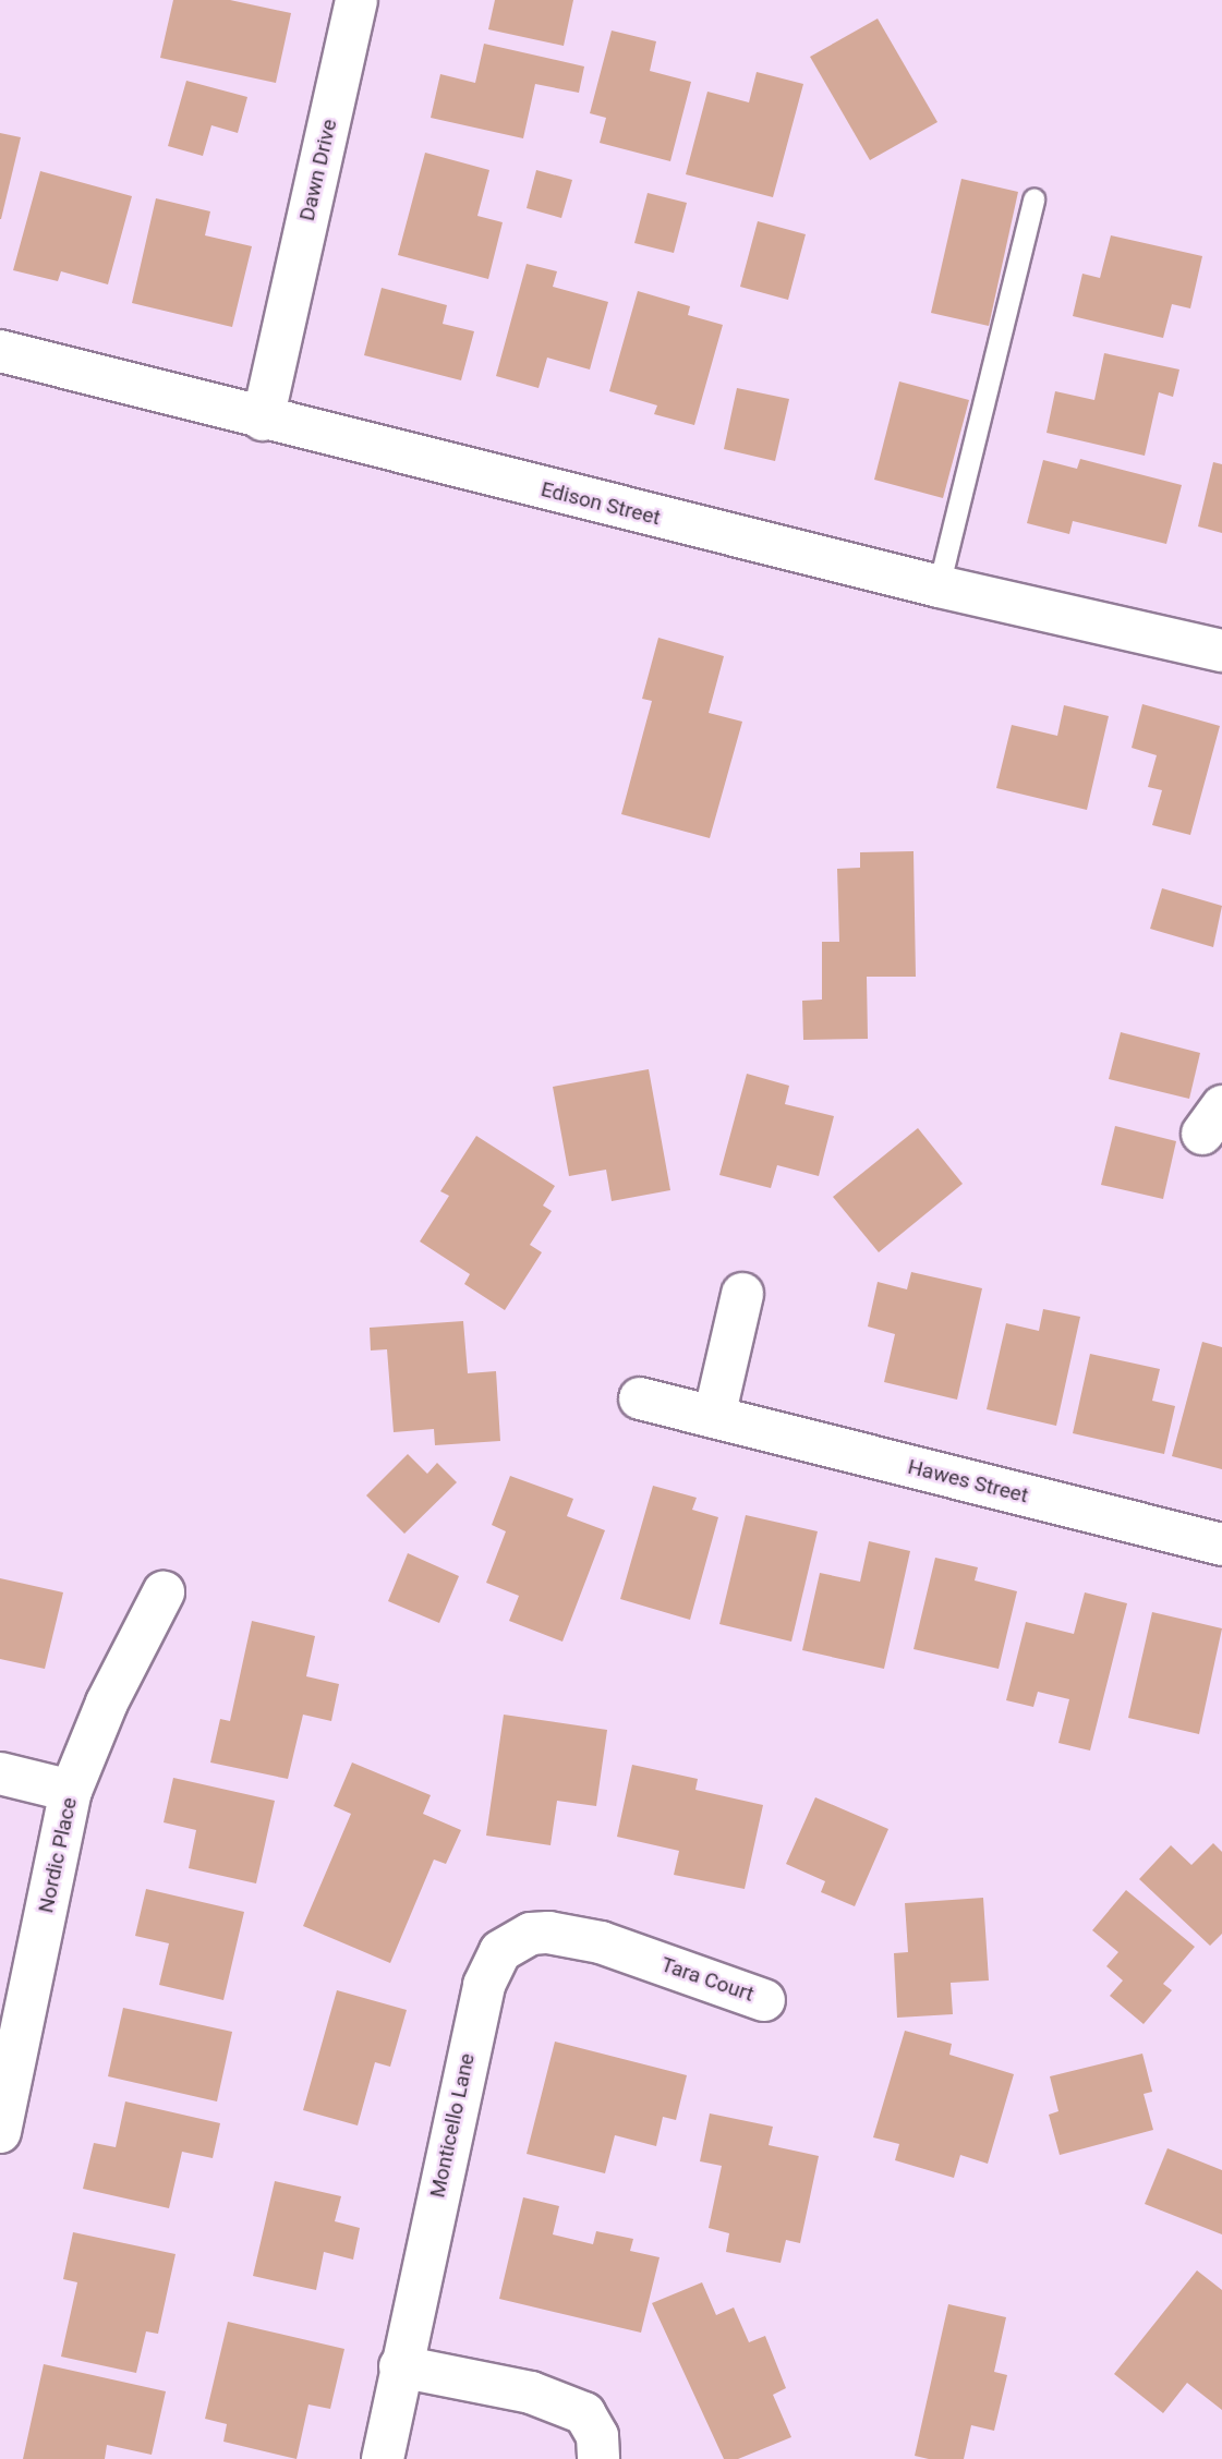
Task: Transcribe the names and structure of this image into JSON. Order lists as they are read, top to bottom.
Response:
{
  "streets": {
    "street": [
      "Dawn Drive",
      "Edison Street",
      "Hawes Street",
      "Nordic Place",
      "Tara Court",
      "Monticello Lane"
    ]
  },
  "crossings": [
    ["Dawn Drive", "Edison Street"],
    ["Tara Court", "Monticello Lane"]
  ]
}
